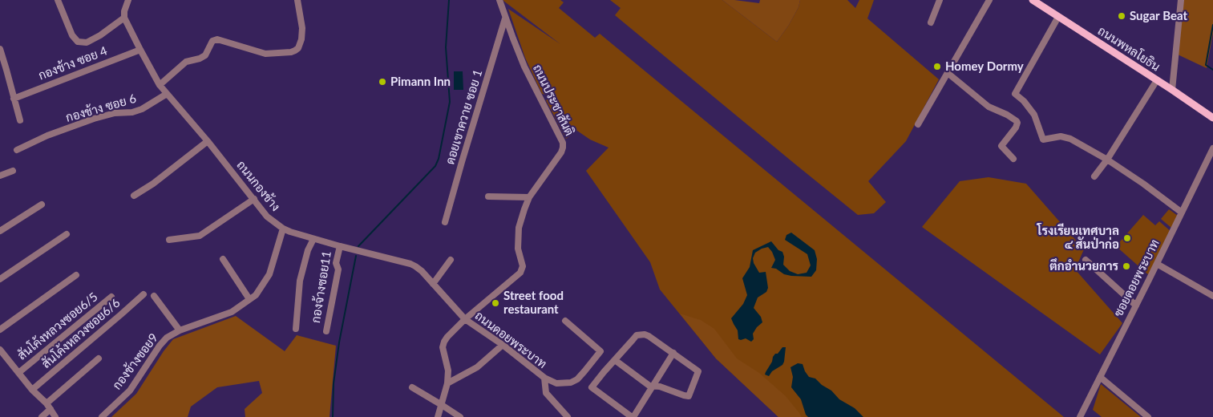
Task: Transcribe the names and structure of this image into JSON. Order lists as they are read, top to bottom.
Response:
{
  "streets": {
    "main road": ["ถนนพหลโยธิน"],
    "street": [
      "กองช้าง ซอย 4",
      "ถนนประชาสันติ",
      "กองช้าง ซอย 6",
      "ดอยเขาควาย ซอย 1",
      "ถนนกองช้าง",
      "ซอยดอยพระบาท",
      "กองจ้างซอย11",
      "สันโค้งหลวงซอย6/5",
      "สันโค้งหลวงซอย6/6",
      "ถนนดอยพระบาท",
      "กองช้างซอย9"
    ]
  },
  "crossings": [
    ["กองช้าง ซอย 4", "ถนนกองช้าง"],
    ["ถนนประชาสันติ", "ดอยเขาควาย ซอย 1"],
    ["ถนนประชาสันติ", "ถนนกองช้าง"],
    ["ถนนประชาสันติ", "ถนนดอยพระบาท"],
    ["กองช้าง ซอย 6", "ถนนกองช้าง"],
    ["ถนนกองช้าง", "กองจ้างซอย11"],
    ["ถนนกองช้าง", "ถนนดอยพระบาท"],
    ["ถนนกองช้าง", "กองช้างซอย9"]
  ],
  "places": [
    "Sugar Beat",
    "Homey Dormy",
    "Pimann Inn",
    "โรงเรียนเทศบาล ๔ สันป่าก่อ",
    "ตึกอำนวยการ",
    "Street food restaurant"
  ]
}
